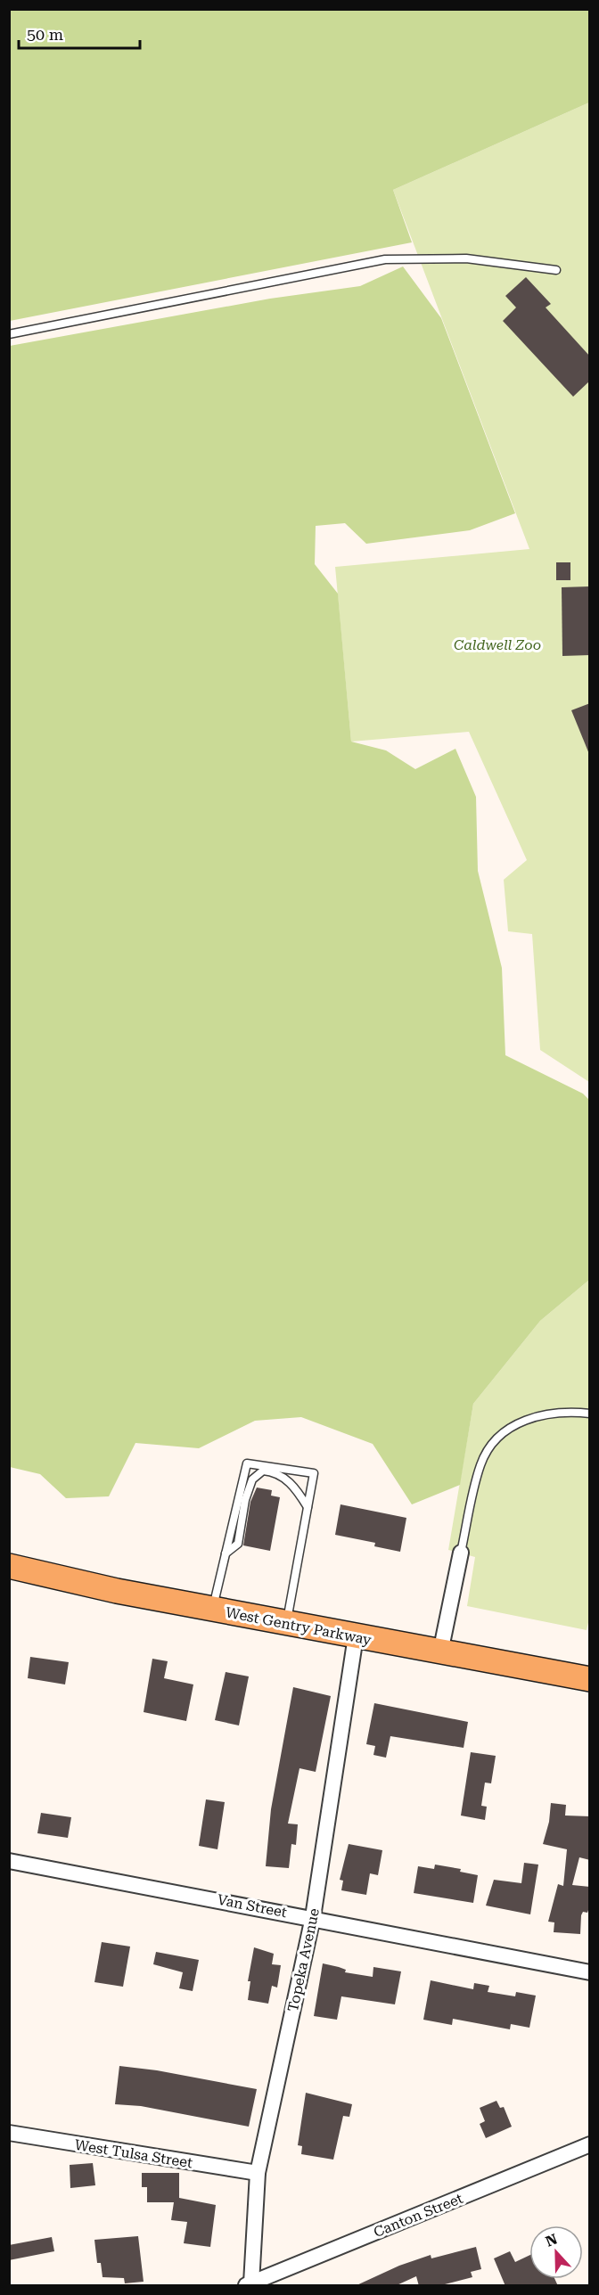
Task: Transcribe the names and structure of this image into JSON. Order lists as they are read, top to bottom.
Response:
{
  "streets": {
    "main road": ["West Gentry Parkway"],
    "street": [
      "Van Street",
      "Topeka Avenue",
      "West Tulsa Street",
      "Canton Street"
    ]
  },
  "crossings": [
    ["West Gentry Parkway", "Topeka Avenue"],
    ["Van Street", "Topeka Avenue"],
    ["Topeka Avenue", "West Tulsa Street"],
    ["Topeka Avenue", "Canton Street"]
  ],
  "parks": ["Caldwell Zoo"],
  "scale_bar": "50 m",
  "north": "top"
}
